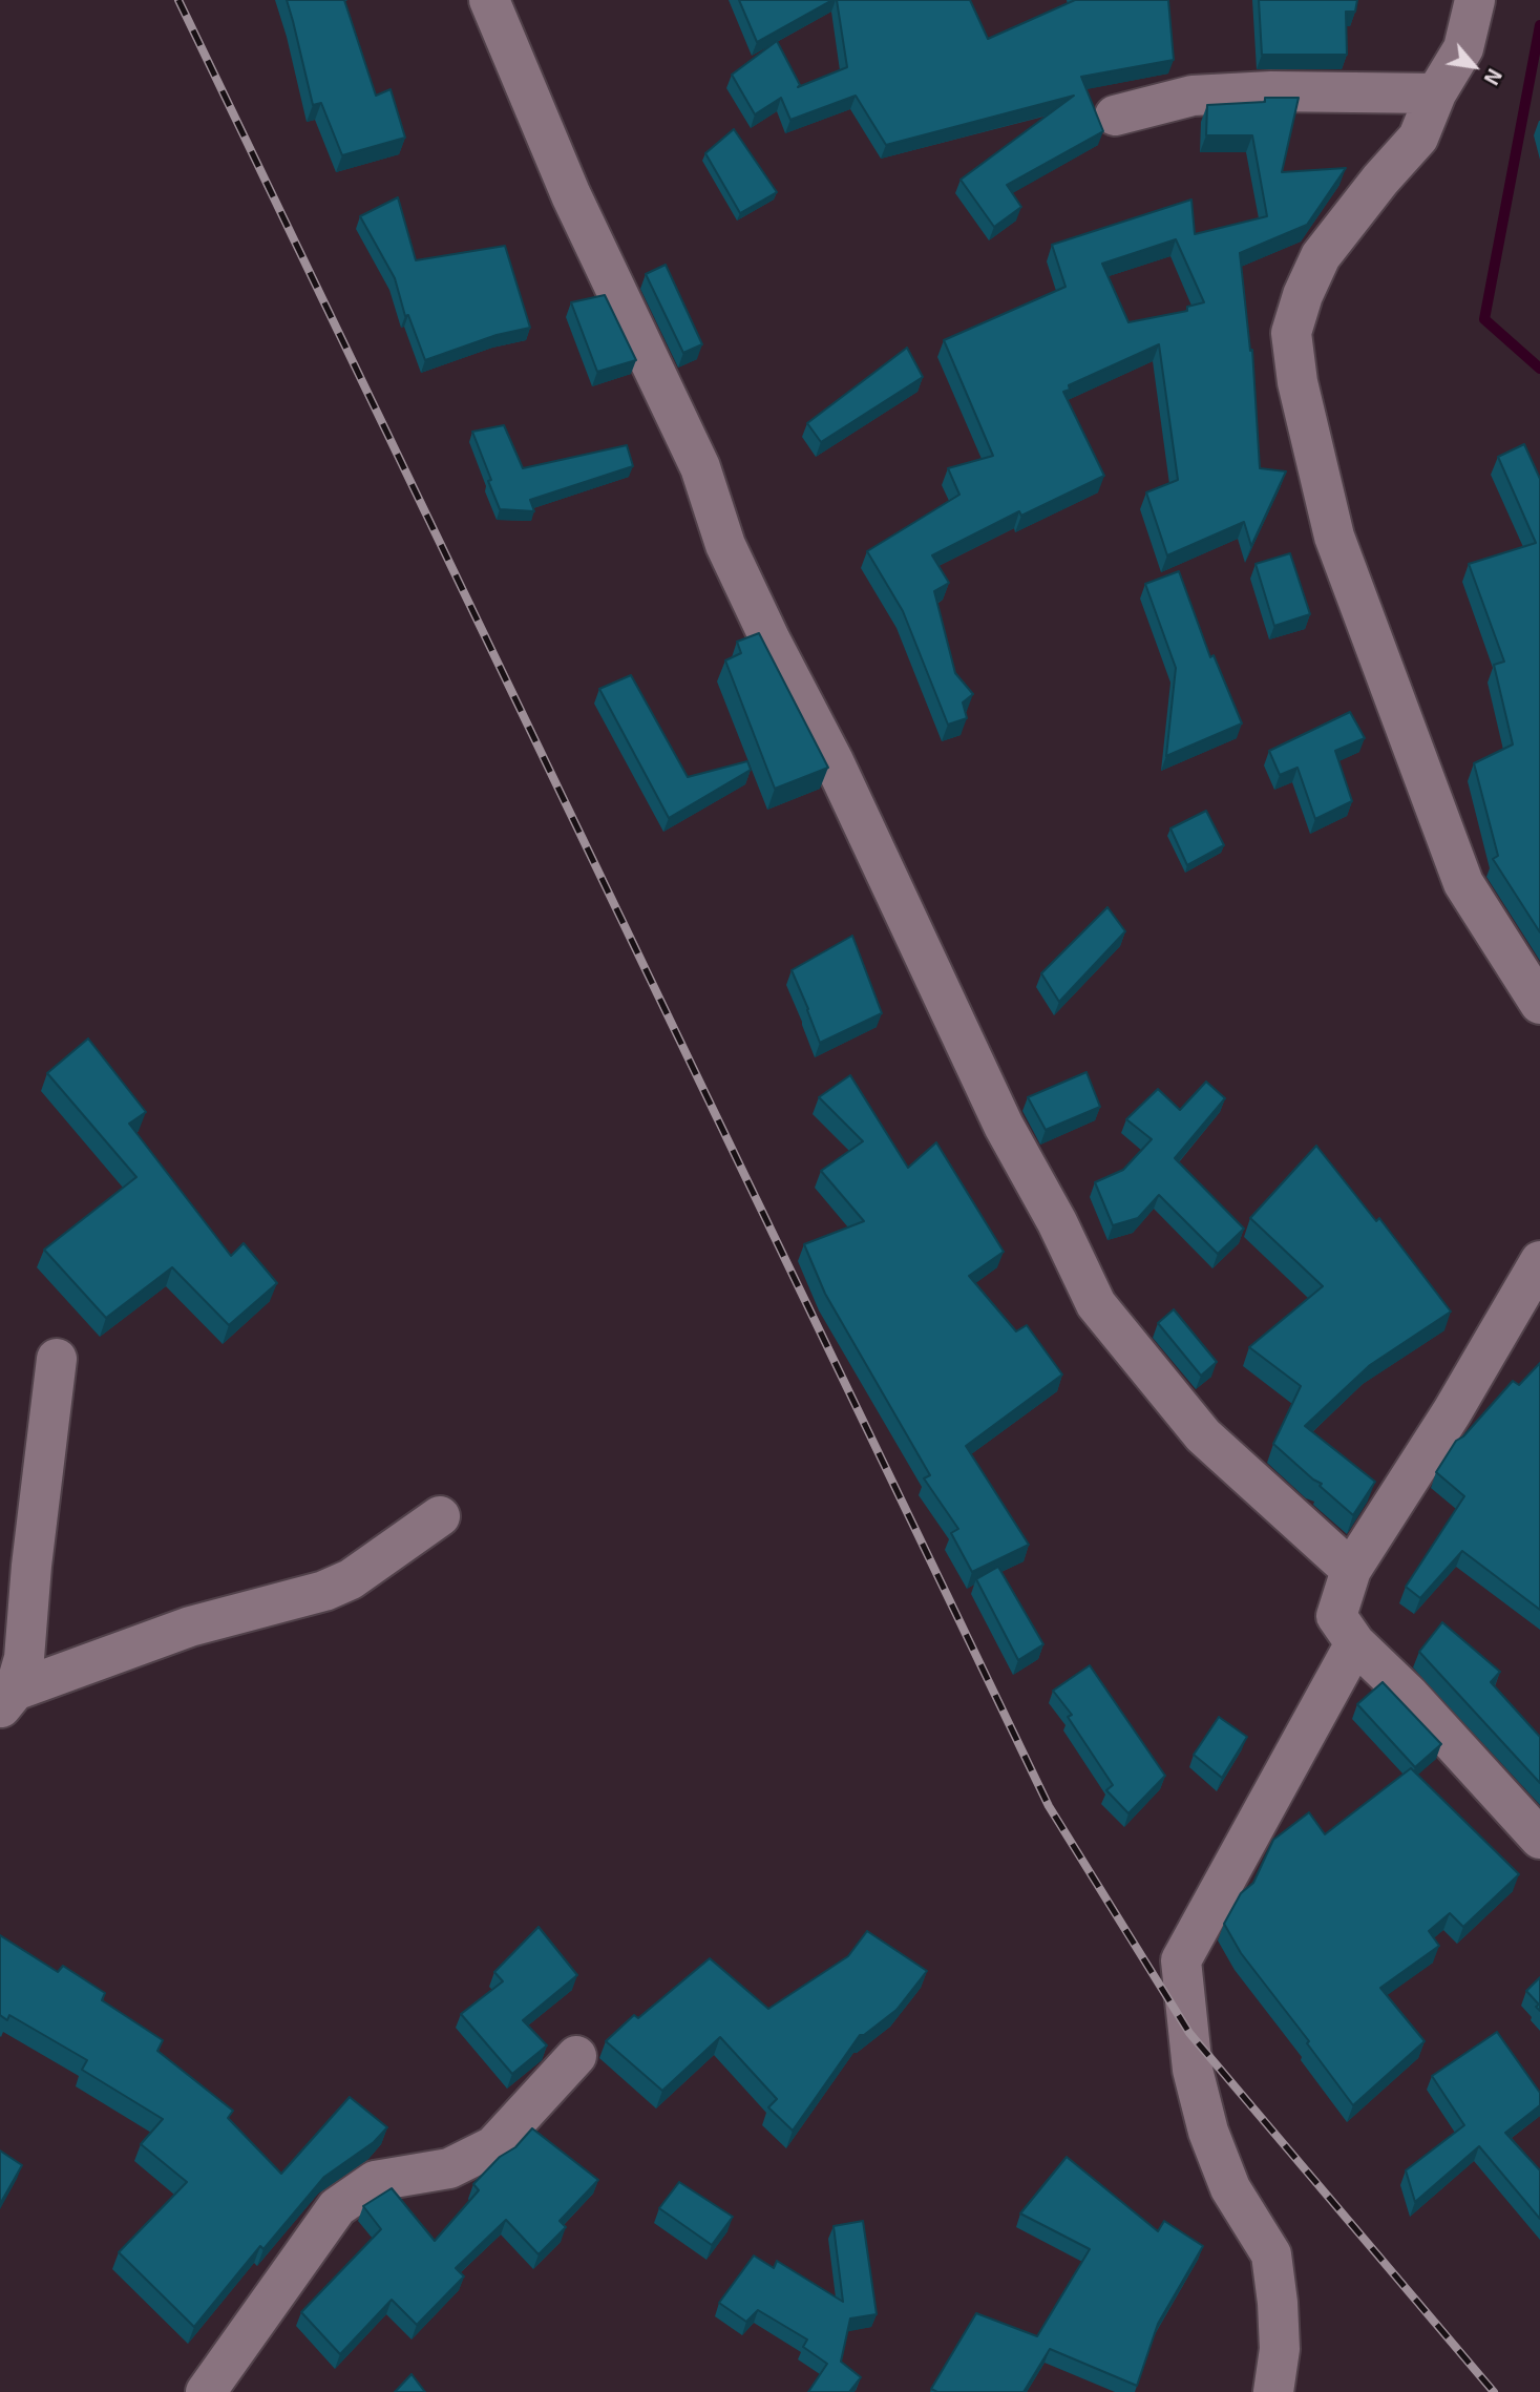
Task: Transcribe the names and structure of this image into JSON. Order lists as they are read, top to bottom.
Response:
{
  "north": "bottom right"
}
